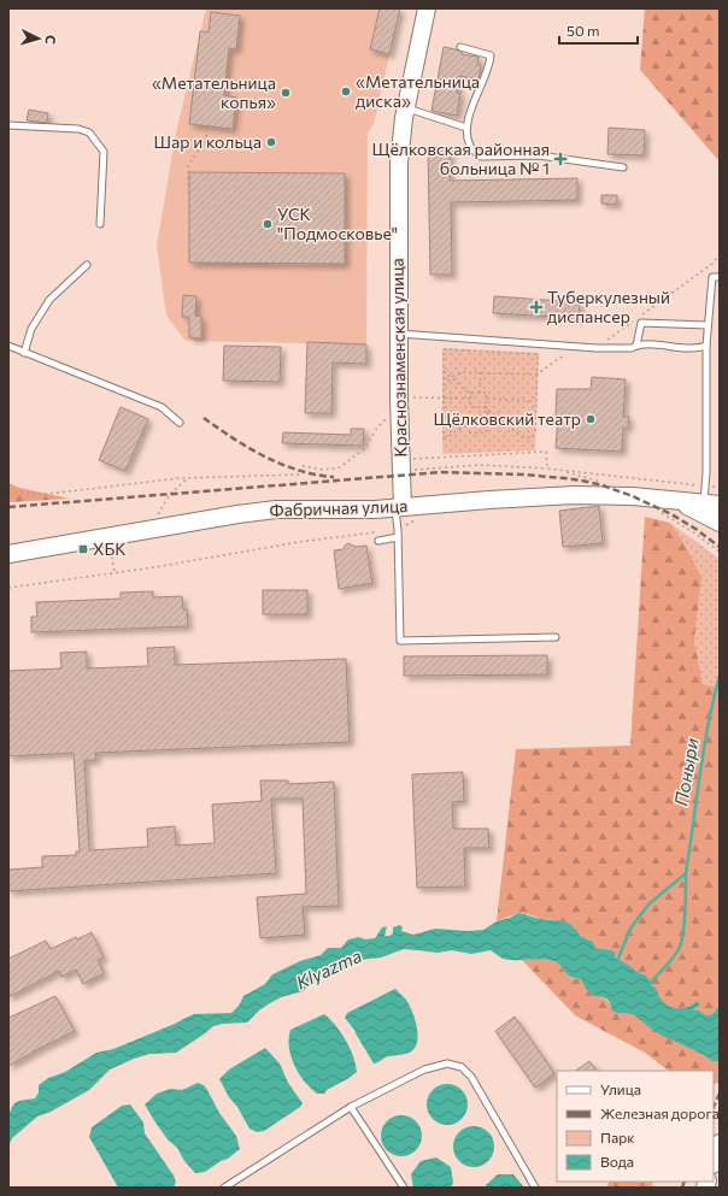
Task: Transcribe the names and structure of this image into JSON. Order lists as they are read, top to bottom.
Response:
{
  "streets": {
    "street": ["Краснознаменская улица", "Фабричная улица"]
  },
  "crossings": [
    ["Краснознаменская улица", "Фабричная улица"]
  ],
  "water": ["Поныри", "Klyazma"],
  "places": {
    "other": [
      "«Метательница диска»",
      "«Метательница копья»",
      "Шар и кольца",
      "УСК \"Подмосковье\"",
      "Щёлковский театр"
    ],
    "health": ["Щёлковская районная больница № 1", "Туберкулезный диспансер"],
    "transit": ["ХБК"]
  },
  "legend": [
    "Улица",
    "Железная дорога",
    "Парк",
    "Вода"
  ],
  "scale_bar": "50 m",
  "north": "right"
}
